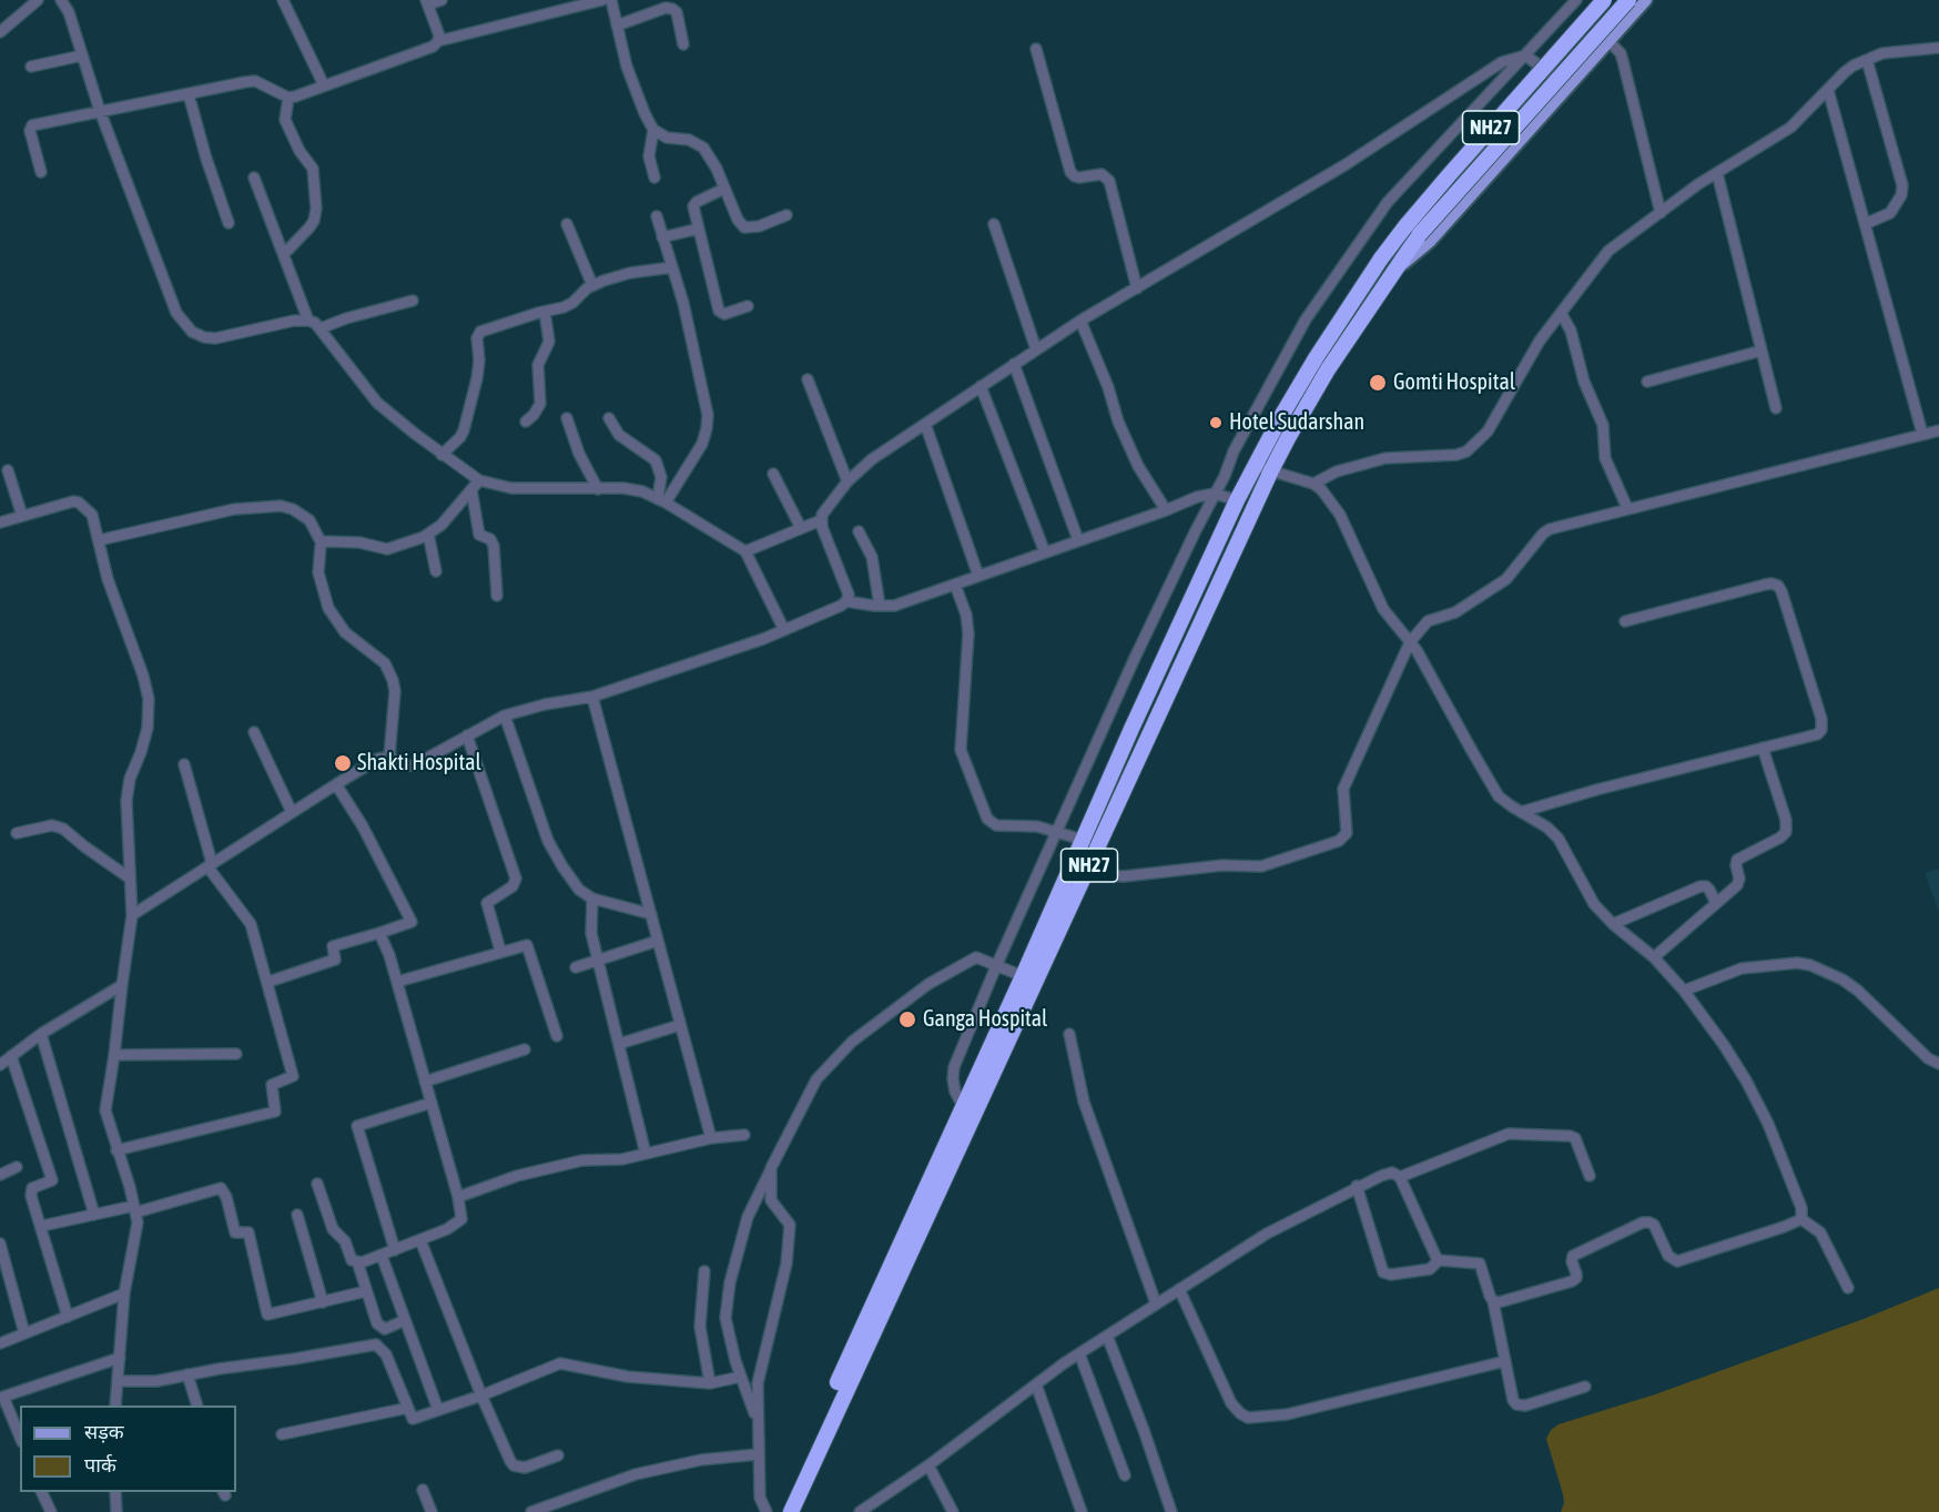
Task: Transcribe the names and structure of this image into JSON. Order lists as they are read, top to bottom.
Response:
{
  "streets": {
    "highway": ["NH27"]
  },
  "places": [
    "Gomti Hospital",
    "Hotel Sudarshan",
    "Shakti Hospital",
    "Ganga Hospital"
  ],
  "legend": ["सड़क", "पार्क"]
}
